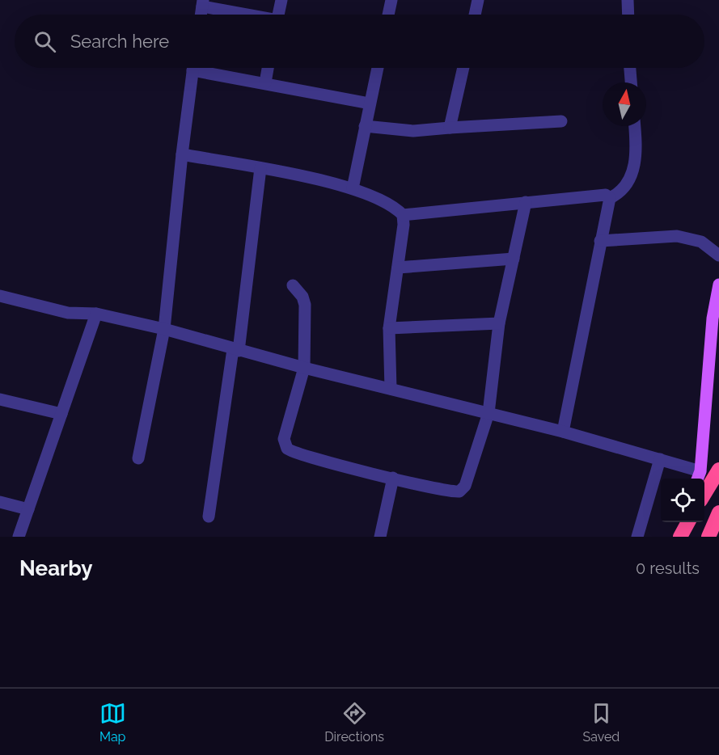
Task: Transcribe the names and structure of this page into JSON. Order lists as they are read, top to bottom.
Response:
{
  "north": "top",
  "page": {
    "search": "Search here",
    "heading": ["Nearby", "0 results"],
    "nav": ["Map", "Directions", "Saved"]
  }
}
